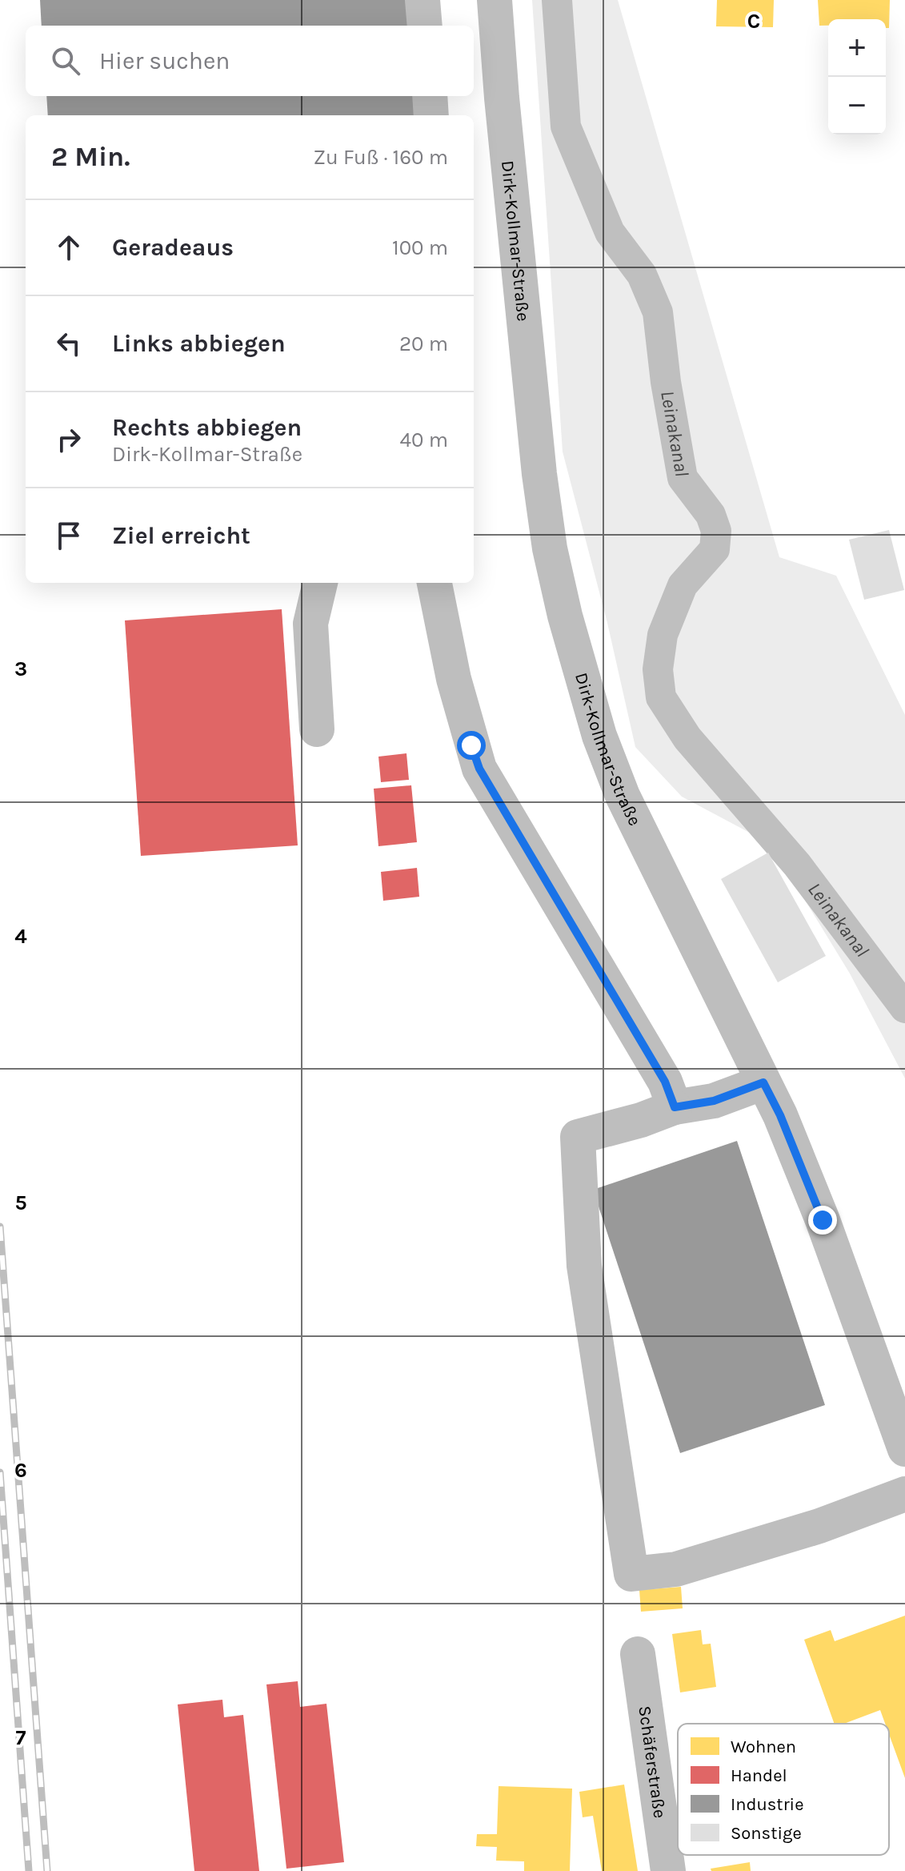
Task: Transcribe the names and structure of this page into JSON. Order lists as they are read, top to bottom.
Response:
{
  "streets": {
    "street": ["Dirk-Kollmar-Straße", "Schäferstraße"]
  },
  "water": ["Leinakanal"],
  "legend": [
    "Wohnen",
    "Handel",
    "Industrie",
    "Sonstige"
  ],
  "page": {
    "map_buttons": ["+", "−"],
    "search": "Hier suchen",
    "heading": ["2 Min.", "Zu Fuß · 160 m"],
    "list": [
      ["Geradeaus", "100 m"],
      ["Links abbiegen", "20 m"],
      ["Rechts abbiegen", "Dirk-Kollmar-Straße", "40 m"],
      "Ziel erreicht"
    ]
  },
  "grid": {
    "columns": ["C"],
    "rows": [
      "3",
      "4",
      "5",
      "6",
      "7"
    ]
  }
}
